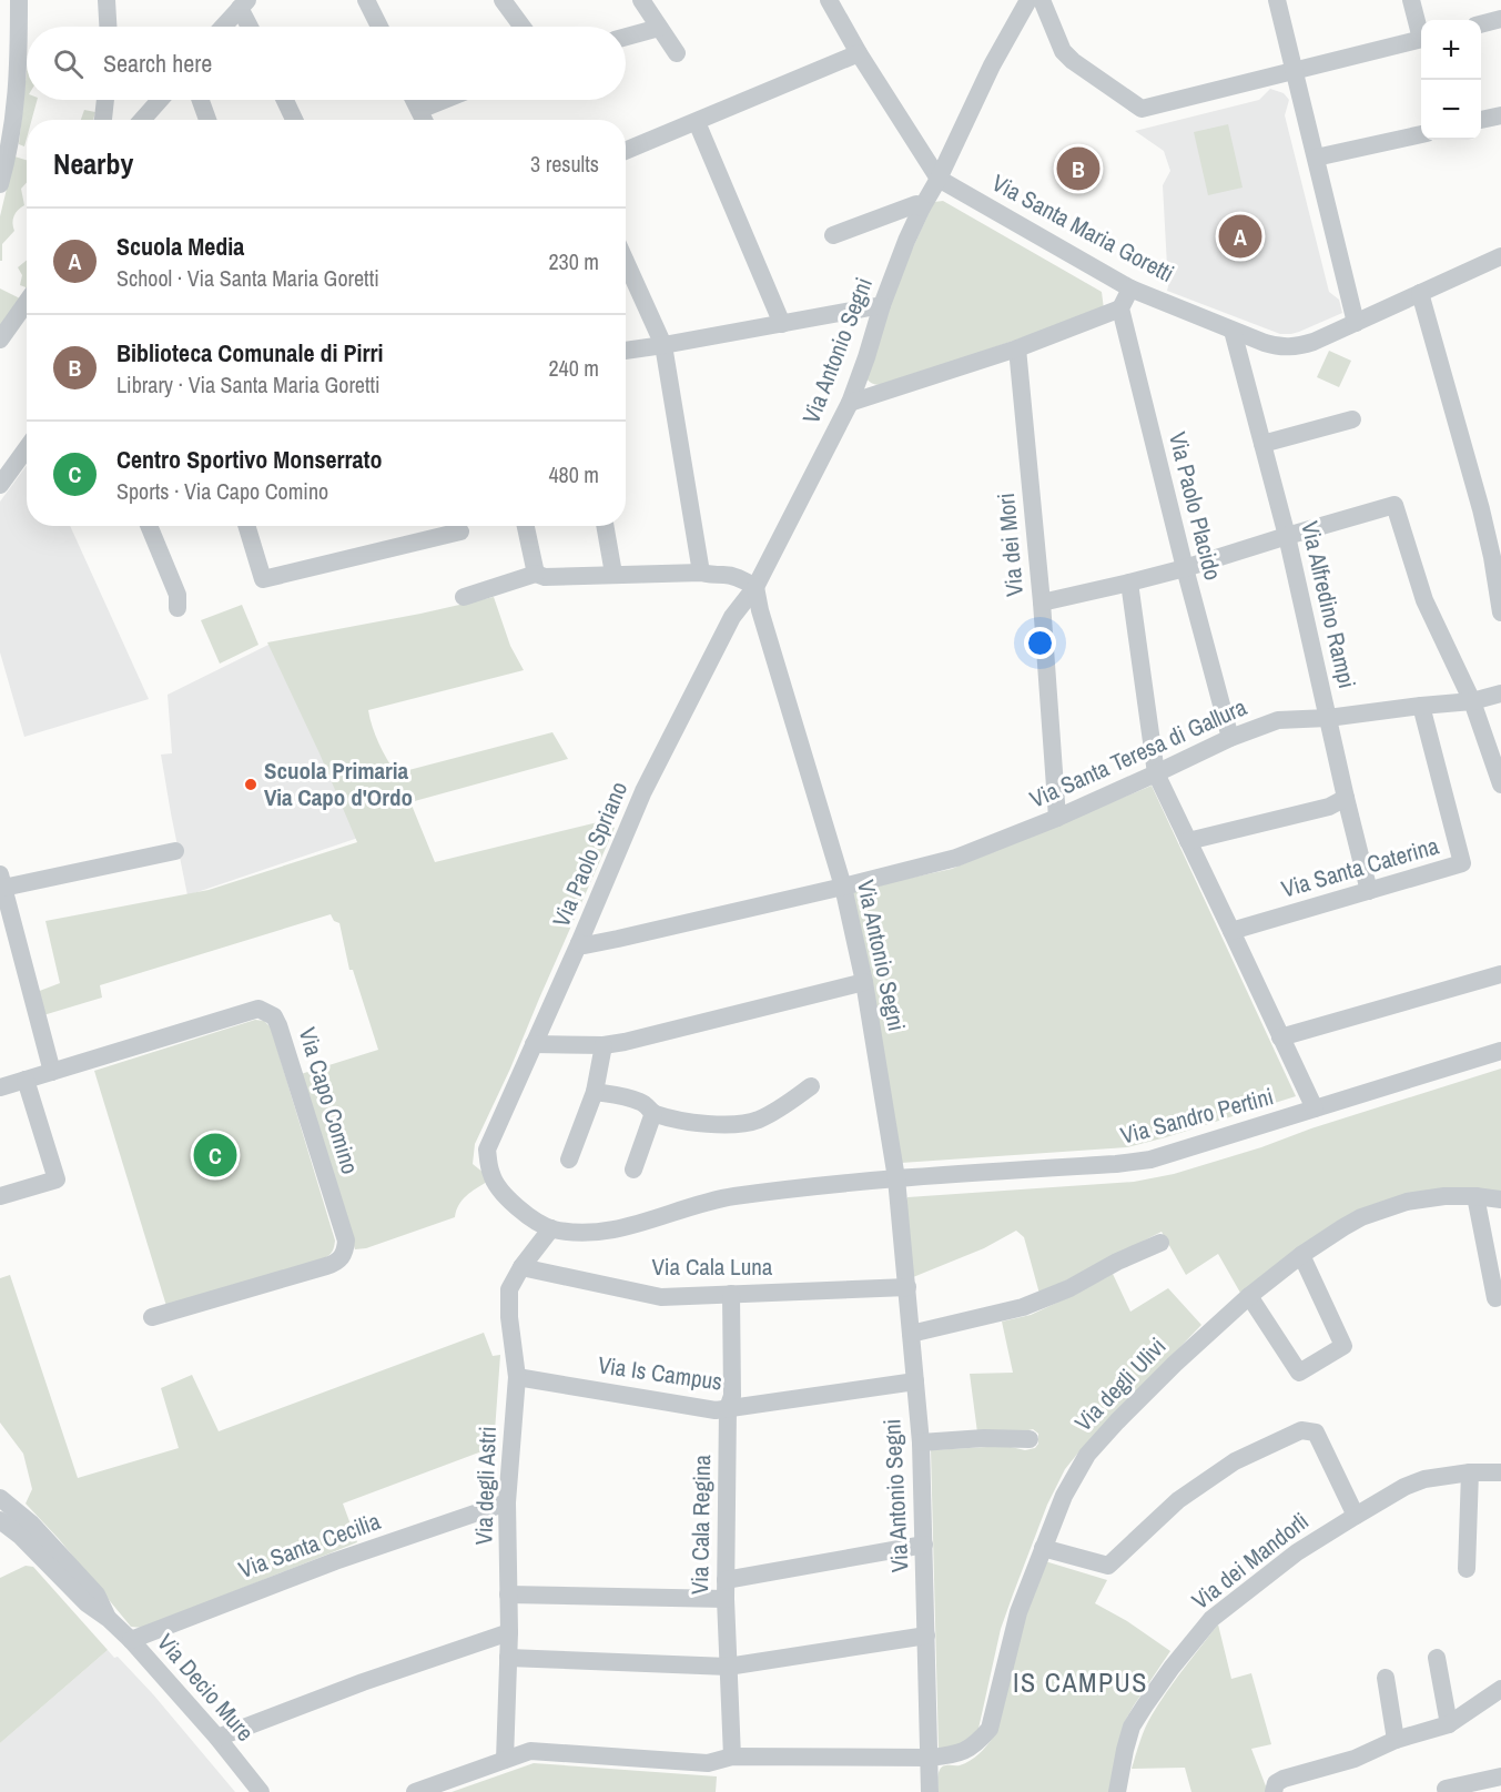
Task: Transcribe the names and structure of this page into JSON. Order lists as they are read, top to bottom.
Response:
{
  "streets": {
    "street": [
      "Via Santa Maria Goretti",
      "Via Antonio Segni",
      "Via Paolo Placido",
      "Via dei Mori",
      "Via Alfredino Rampi",
      "Via Santa Teresa di Gallura",
      "Via Paolo Spriano",
      "Via Santa Caterina",
      "Via Capo Comino",
      "Via Sandro Pertini",
      "Via Cala Luna",
      "Via Is Campus",
      "Via degli Ulivi",
      "Via degli Astri",
      "Via Cala Regina",
      "Via Santa Cecilia",
      "Via dei Mandorli",
      "Via Decio Mure"
    ]
  },
  "crossings": [
    ["Via Santa Maria Goretti", "Via Antonio Segni"],
    ["Via Santa Maria Goretti", "Via Alfredino Rampi"],
    ["Via Antonio Segni", "Via Santa Teresa di Gallura"],
    ["Via Antonio Segni", "Via Paolo Spriano"],
    ["Via Antonio Segni", "Via Sandro Pertini"],
    ["Via Antonio Segni", "Via Cala Luna"],
    ["Via Antonio Segni", "Via Is Campus"],
    ["Via Antonio Segni", "Via degli Ulivi"],
    ["Via Paolo Placido", "Via Santa Teresa di Gallura"],
    ["Via dei Mori", "Via Santa Teresa di Gallura"],
    ["Via Alfredino Rampi", "Via Santa Teresa di Gallura"],
    ["Via Alfredino Rampi", "Via Santa Caterina"],
    ["Via Santa Teresa di Gallura", "Via Paolo Spriano"],
    ["Via Santa Teresa di Gallura", "Via Santa Caterina"],
    ["Via Paolo Spriano", "Via Sandro Pertini"],
    ["Via Paolo Spriano", "Via degli Astri"],
    ["Via Sandro Pertini", "Via degli Astri"],
    ["Via Cala Luna", "Via degli Astri"],
    ["Via Cala Luna", "Via Cala Regina"],
    ["Via Is Campus", "Via degli Astri"],
    ["Via Is Campus", "Via Cala Regina"],
    ["Via degli Ulivi", "Via degli Astri"],
    ["Via degli Ulivi", "Via Cala Regina"],
    ["Via degli Astri", "Via Santa Cecilia"],
    ["Via Santa Cecilia", "Via Decio Mure"]
  ],
  "districts": ["IS CAMPUS"],
  "places": ["Scuola Primaria Via Capo d'Ordo"],
  "page": {
    "map_buttons": ["+", "−"],
    "search": "Search here",
    "heading": ["Nearby", "3 results"],
    "pins": ["B", "A", "C"],
    "list": [
      {
        "mark": "A",
        "name": "Scuola Media",
        "note": "School · Via Santa Maria Goretti",
        "value": "230 m"
      },
      {
        "mark": "B",
        "name": "Biblioteca Comunale di Pirri",
        "note": "Library · Via Santa Maria Goretti",
        "value": "240 m"
      },
      {
        "mark": "C",
        "name": "Centro Sportivo Monserrato",
        "note": "Sports · Via Capo Comino",
        "value": "480 m"
      }
    ]
  }
}
